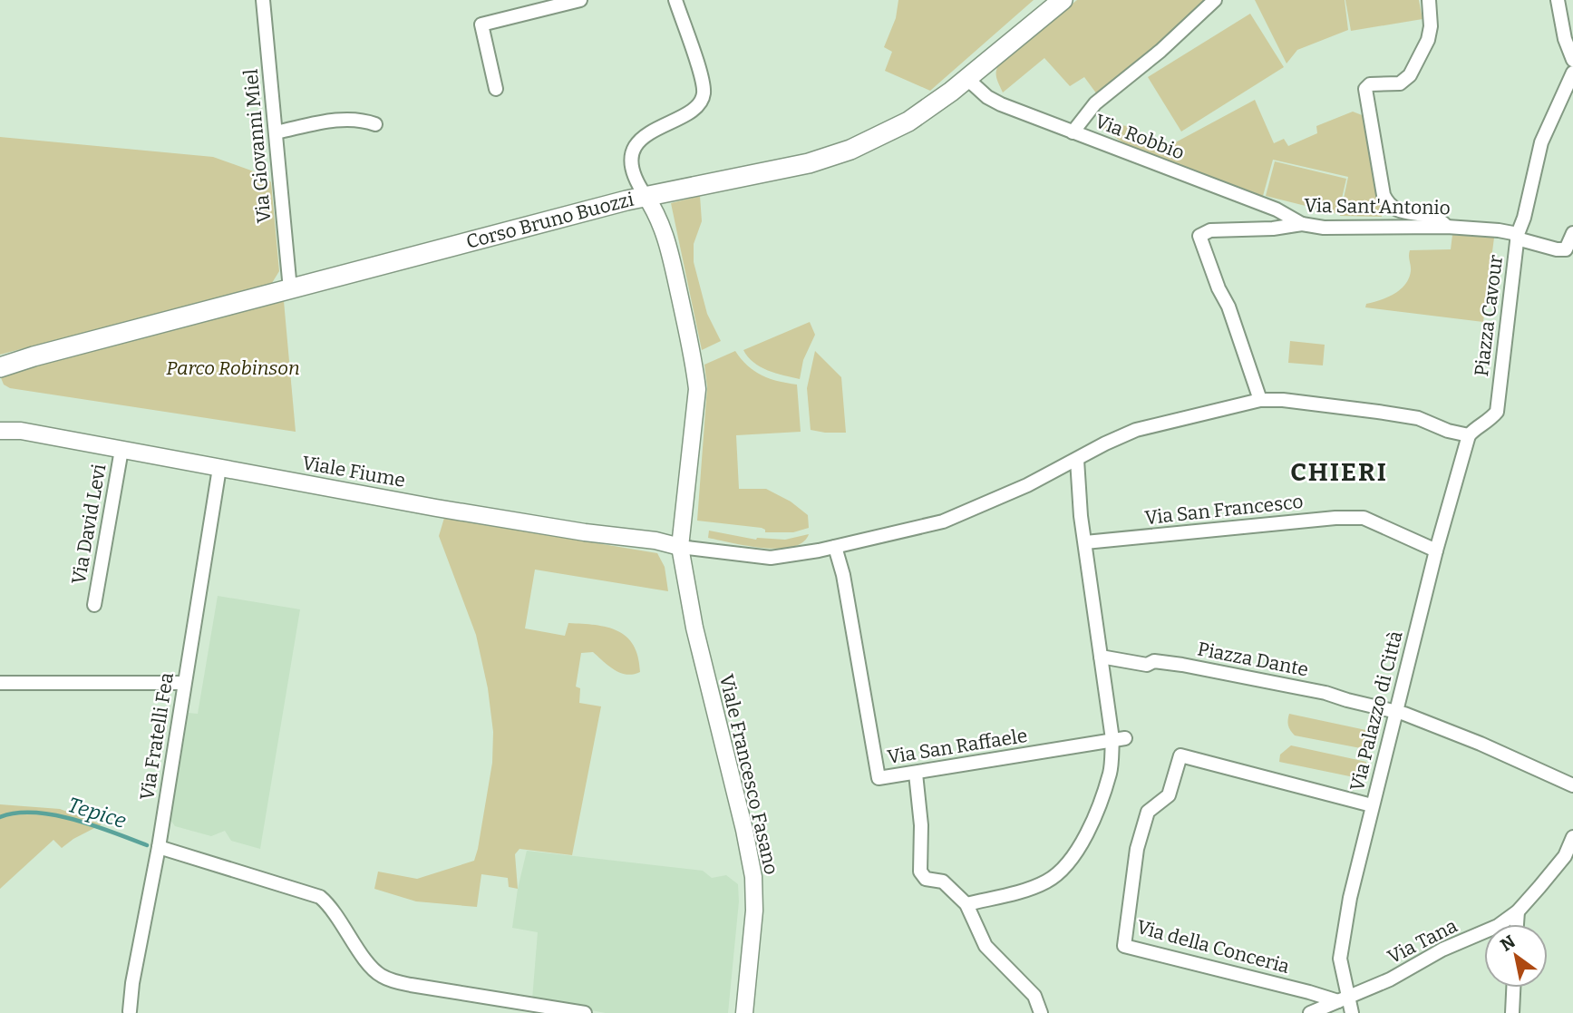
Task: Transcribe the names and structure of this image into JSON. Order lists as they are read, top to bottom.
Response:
{
  "streets": {
    "main road": ["Corso Bruno Buozzi"],
    "street": [
      "Via Robbio",
      "Via Giovanni Miel",
      "Via Sant'Antonio",
      "Piazza Cavour",
      "Viale Fiume",
      "Via San Francesco",
      "Via David Levi",
      "Piazza Dante",
      "Via Palazzo di Città",
      "Via Fratelli Fea",
      "Via San Raffaele",
      "Viale Francesco Fasano",
      "Via Tana",
      "Via della Conceria"
    ]
  },
  "crossings": [
    ["Via Robbio", "Via Sant'Antonio"],
    ["Via Robbio", "Corso Bruno Buozzi"],
    ["Via Giovanni Miel", "Corso Bruno Buozzi"],
    ["Via Sant'Antonio", "Piazza Cavour"],
    ["Corso Bruno Buozzi", "Viale Francesco Fasano"],
    ["Piazza Cavour", "Via Palazzo di Città"],
    ["Viale Fiume", "Via David Levi"],
    ["Viale Fiume", "Via Fratelli Fea"],
    ["Viale Fiume", "Viale Francesco Fasano"],
    ["Via San Francesco", "Via Palazzo di Città"],
    ["Piazza Dante", "Via Palazzo di Città"],
    ["Via Palazzo di Città", "Via Tana"],
    ["Via Palazzo di Città", "Via della Conceria"],
    ["Via Tana", "Via della Conceria"]
  ],
  "districts": ["CHIERI"],
  "water": ["Tepice"],
  "parks": ["Parco Robinson"],
  "north": "top left"
}
